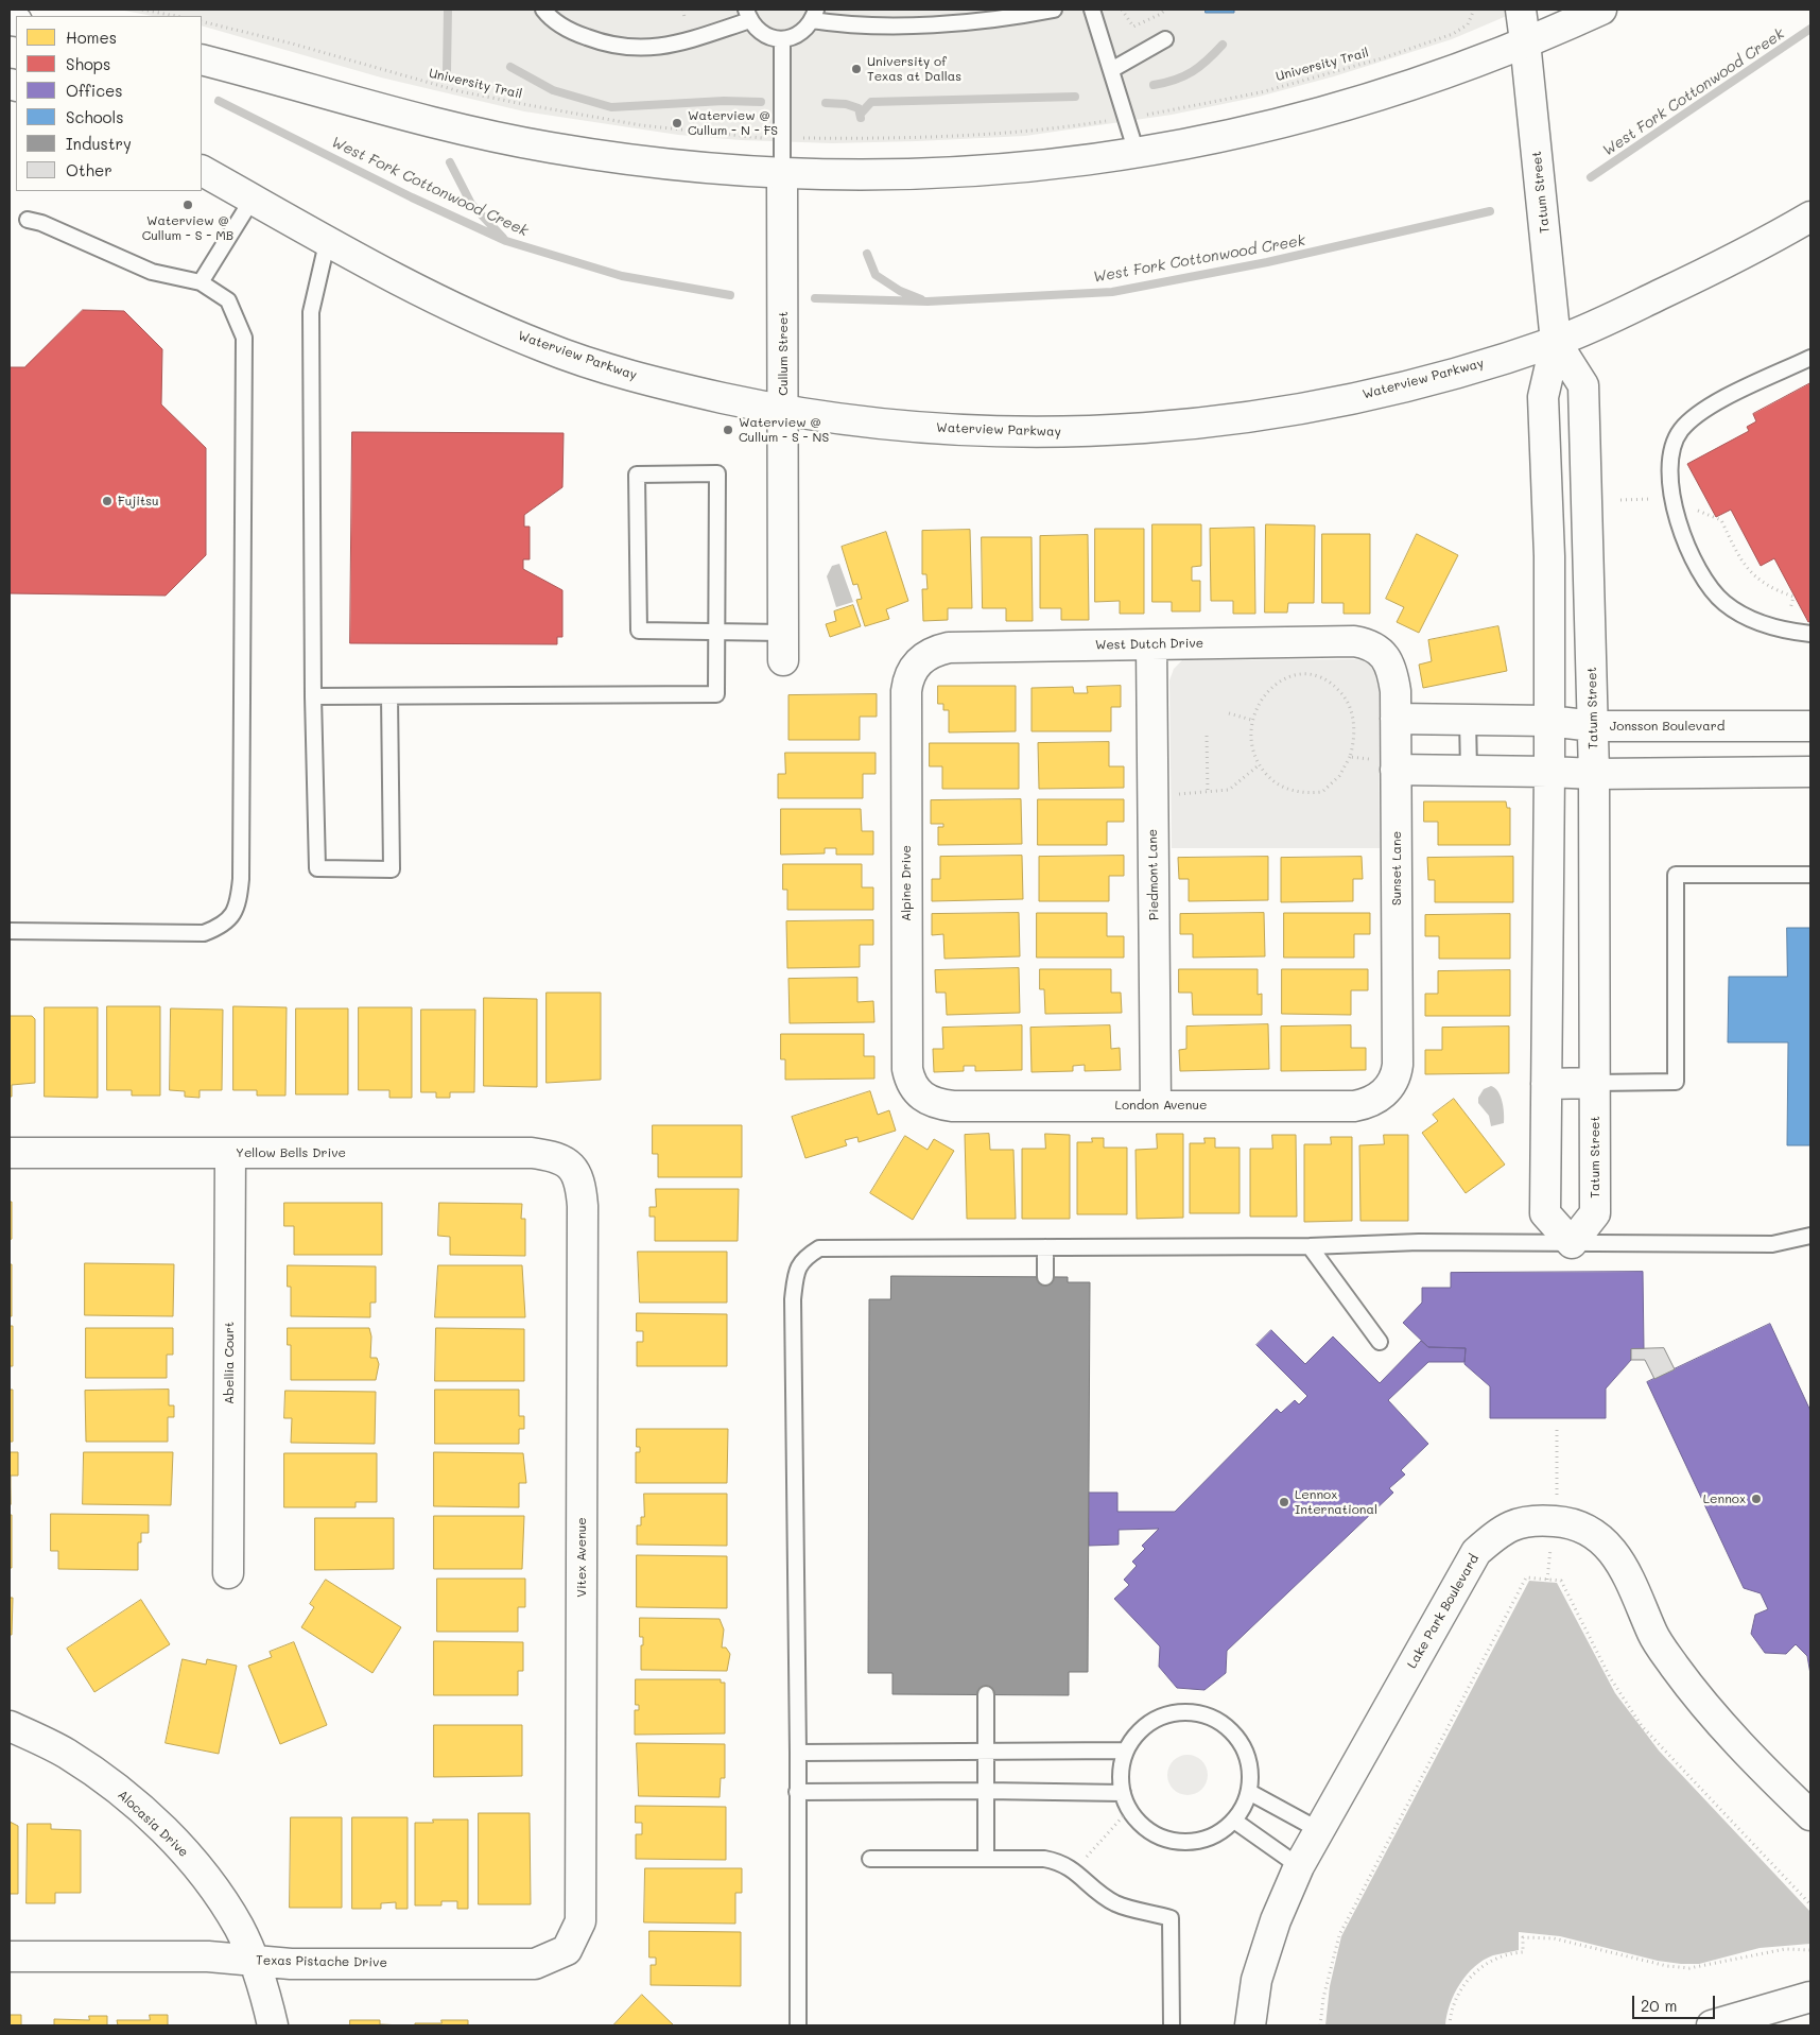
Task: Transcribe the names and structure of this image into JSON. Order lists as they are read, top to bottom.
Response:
{
  "streets": {
    "street": [
      "Tatum Street",
      "Cullum Street",
      "Waterview Parkway",
      "West Dutch Drive",
      "Jonsson Boulevard",
      "Sunset Lane",
      "Piedmont Lane",
      "Alpine Drive",
      "London Avenue",
      "Yellow Bells Drive",
      "Abellia Court",
      "Vitex Avenue",
      "Lake Park Boulevard",
      "Alocasia Drive",
      "Texas Pistache Drive"
    ],
    "path": ["University Trail"]
  },
  "crossings": [
    ["Tatum Street", "Waterview Parkway"],
    ["Tatum Street", "Jonsson Boulevard"],
    ["Cullum Street", "Waterview Parkway"],
    ["West Dutch Drive", "Sunset Lane"],
    ["West Dutch Drive", "Piedmont Lane"],
    ["West Dutch Drive", "Alpine Drive"],
    ["Jonsson Boulevard", "Sunset Lane"],
    ["Sunset Lane", "London Avenue"],
    ["Piedmont Lane", "London Avenue"],
    ["Alpine Drive", "London Avenue"],
    ["Yellow Bells Drive", "Abellia Court"],
    ["Yellow Bells Drive", "Vitex Avenue"],
    ["Vitex Avenue", "Texas Pistache Drive"],
    ["Alocasia Drive", "Texas Pistache Drive"]
  ],
  "water": ["West Fork Cottonwood Creek"],
  "places": [
    "University of Texas at Dallas",
    "Waterview @ Cullum - N - FS",
    "Waterview @ Cullum - S - MB",
    "Waterview @ Cullum - S - NS",
    "Fujitsu",
    "Lennox",
    "Lennox International"
  ],
  "legend": [
    "Homes",
    "Shops",
    "Offices",
    "Schools",
    "Industry",
    "Other"
  ],
  "scale_bar": "20 m"
}
